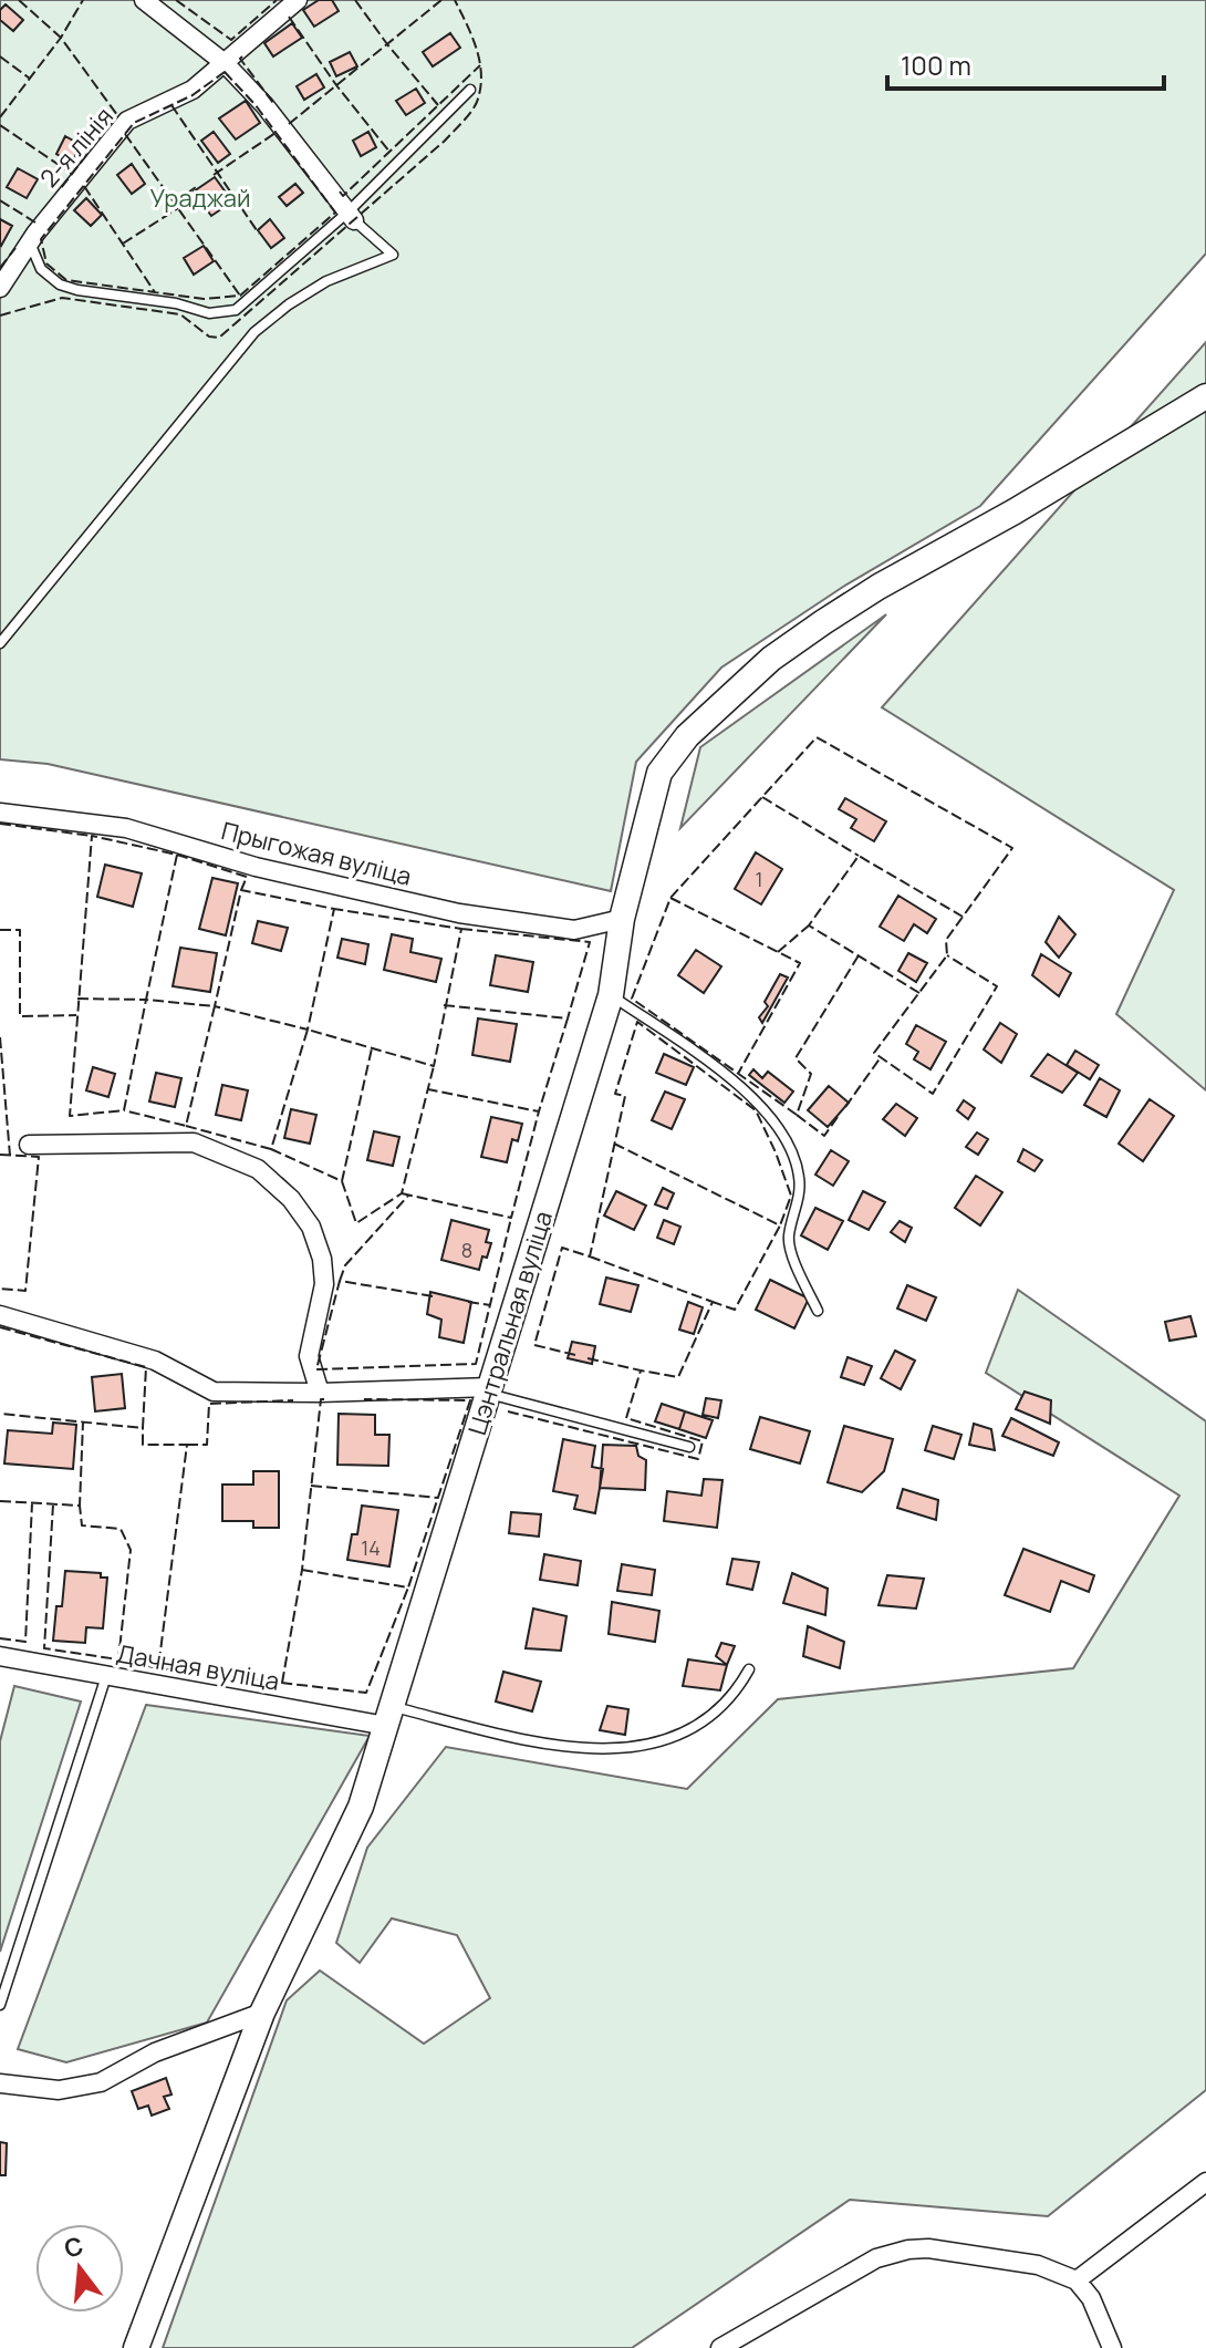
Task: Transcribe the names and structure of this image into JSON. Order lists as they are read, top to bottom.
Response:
{
  "streets": {
    "street": [
      "2-я лінія",
      "Прыгожая вуліца",
      "Цэнтральная вуліца",
      "Дачная вуліца"
    ]
  },
  "crossings": [
    ["Прыгожая вуліца", "Цэнтральная вуліца"],
    ["Цэнтральная вуліца", "Дачная вуліца"]
  ],
  "parks": ["Ураджай"],
  "house_numbers": ["1", "8", "14"],
  "scale_bar": "100 m",
  "north": "top"
}
